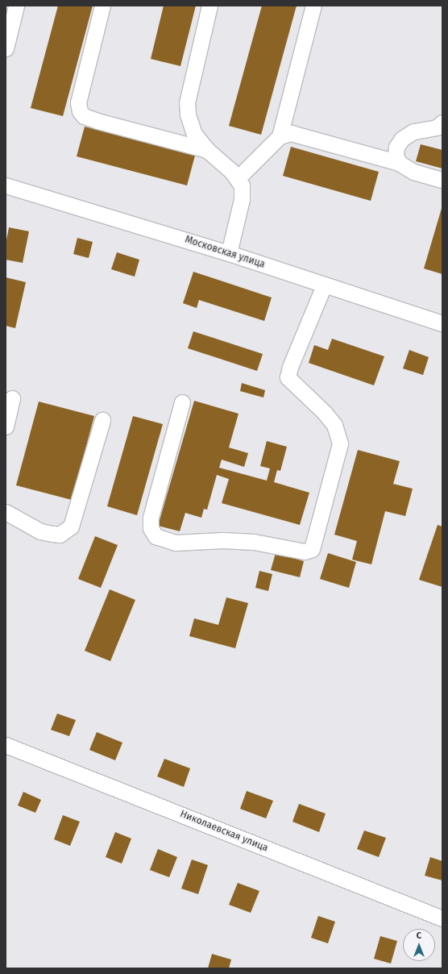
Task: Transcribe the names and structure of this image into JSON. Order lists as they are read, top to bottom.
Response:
{
  "streets": {
    "street": ["Московская улица", "Николаевская улица"]
  },
  "north": "top"
}
